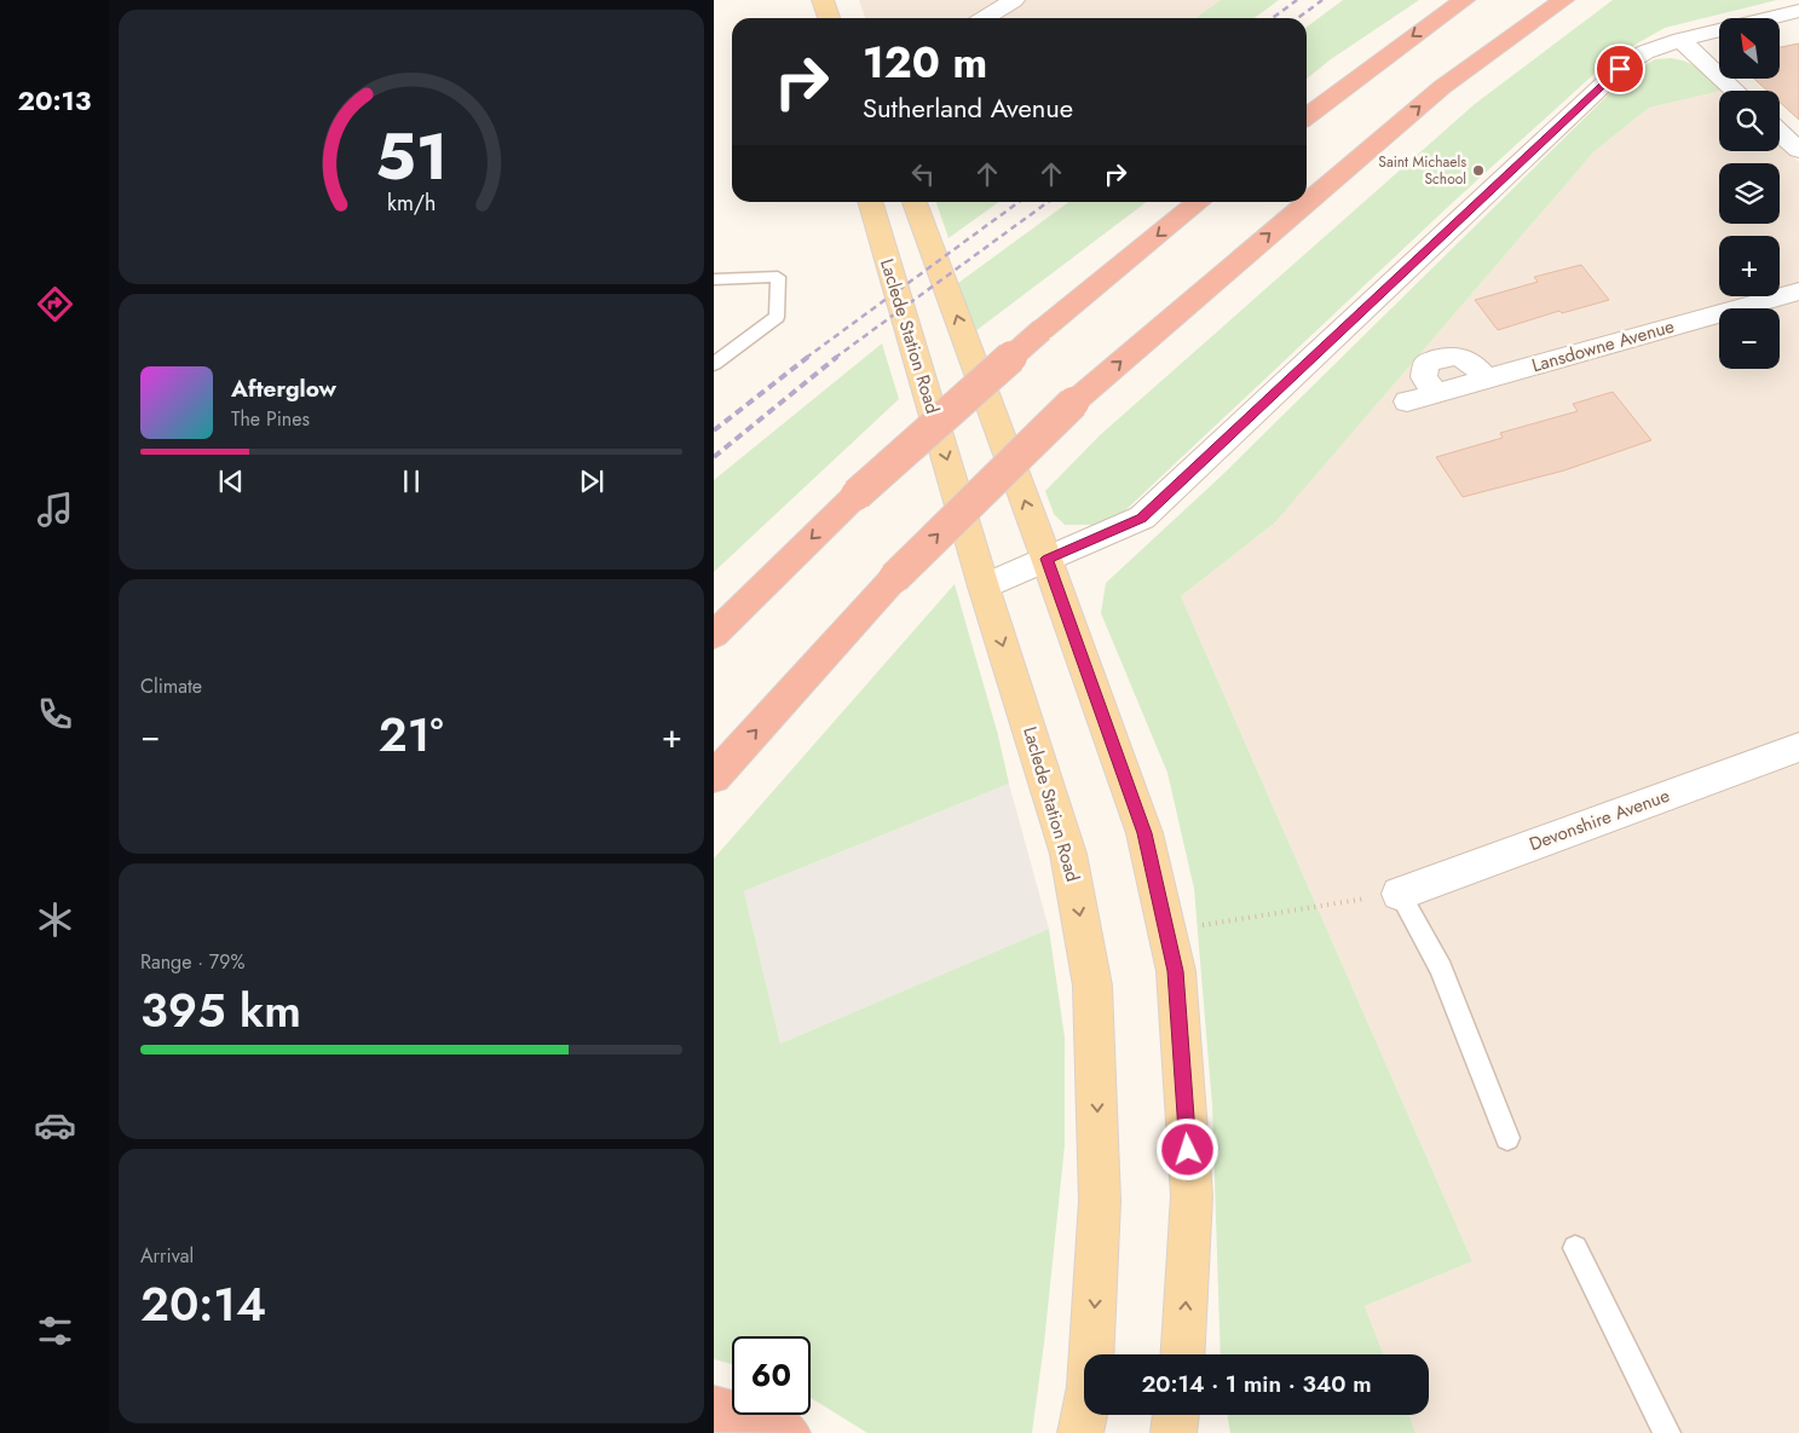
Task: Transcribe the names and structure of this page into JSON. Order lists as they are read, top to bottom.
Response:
{
  "streets": {
    "main road": ["Laclede Station Road"],
    "street": ["Lansdowne Avenue", "Devonshire Avenue"]
  },
  "places": ["Saint Michaels School"],
  "north": "top left",
  "page": {
    "tabs": "20:13",
    "map_buttons": ["+", "−"],
    "turn": ["120 m", "Sutherland Avenue"],
    "song": ["Afterglow", "The Pines"],
    "tile": [
      "Climate",
      ["Range · 79%", "395 km"],
      ["Arrival", "20:14"]
    ],
    "heat": ["−", "21°", "+"],
    "limit": "60",
    "trip": "20:14 · 1 min · 340 m",
    "gauge": ["51", "km/h"]
  }
}
